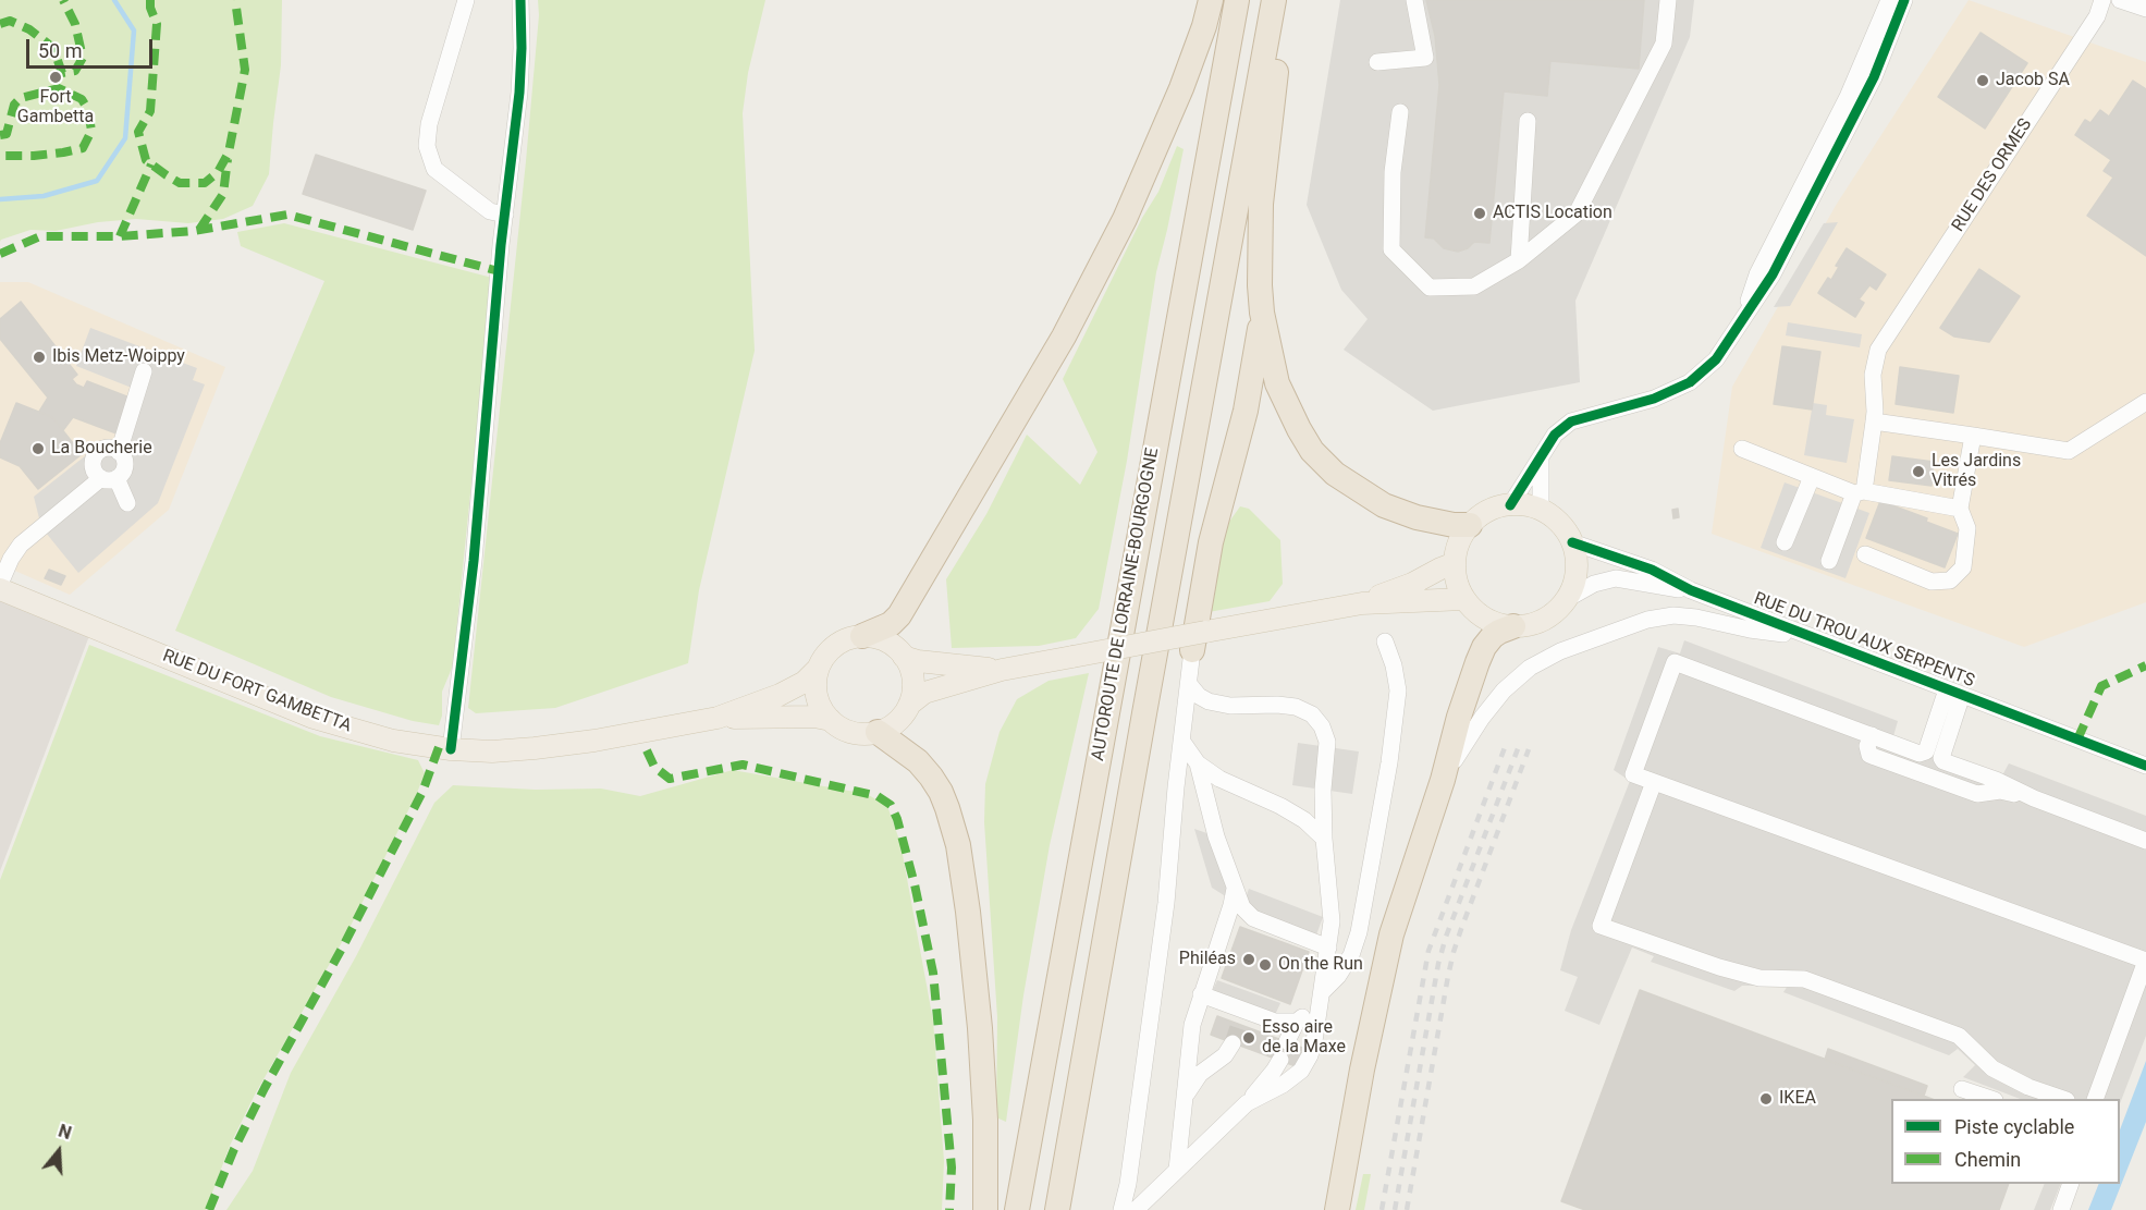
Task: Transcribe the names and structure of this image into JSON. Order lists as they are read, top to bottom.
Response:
{
  "streets": {
    "highway": ["AUTOROUTE DE LORRAINE-BOURGOGNE"],
    "main road": ["RUE DU FORT GAMBETTA"],
    "street": ["RUE DES ORMES", "RUE DU TROU AUX SERPENTS"]
  },
  "places": [
    "Fort Gambetta",
    "Jacob SA",
    "ACTIS Location",
    "Ibis Metz-Woippy",
    "La Boucherie",
    "Les Jardins Vitrés",
    "Philéas",
    "On the Run",
    "Esso aire de la Maxe",
    "IKEA"
  ],
  "legend": ["Piste cyclable", "Chemin"],
  "scale_bar": "50 m",
  "north": "top"
}
